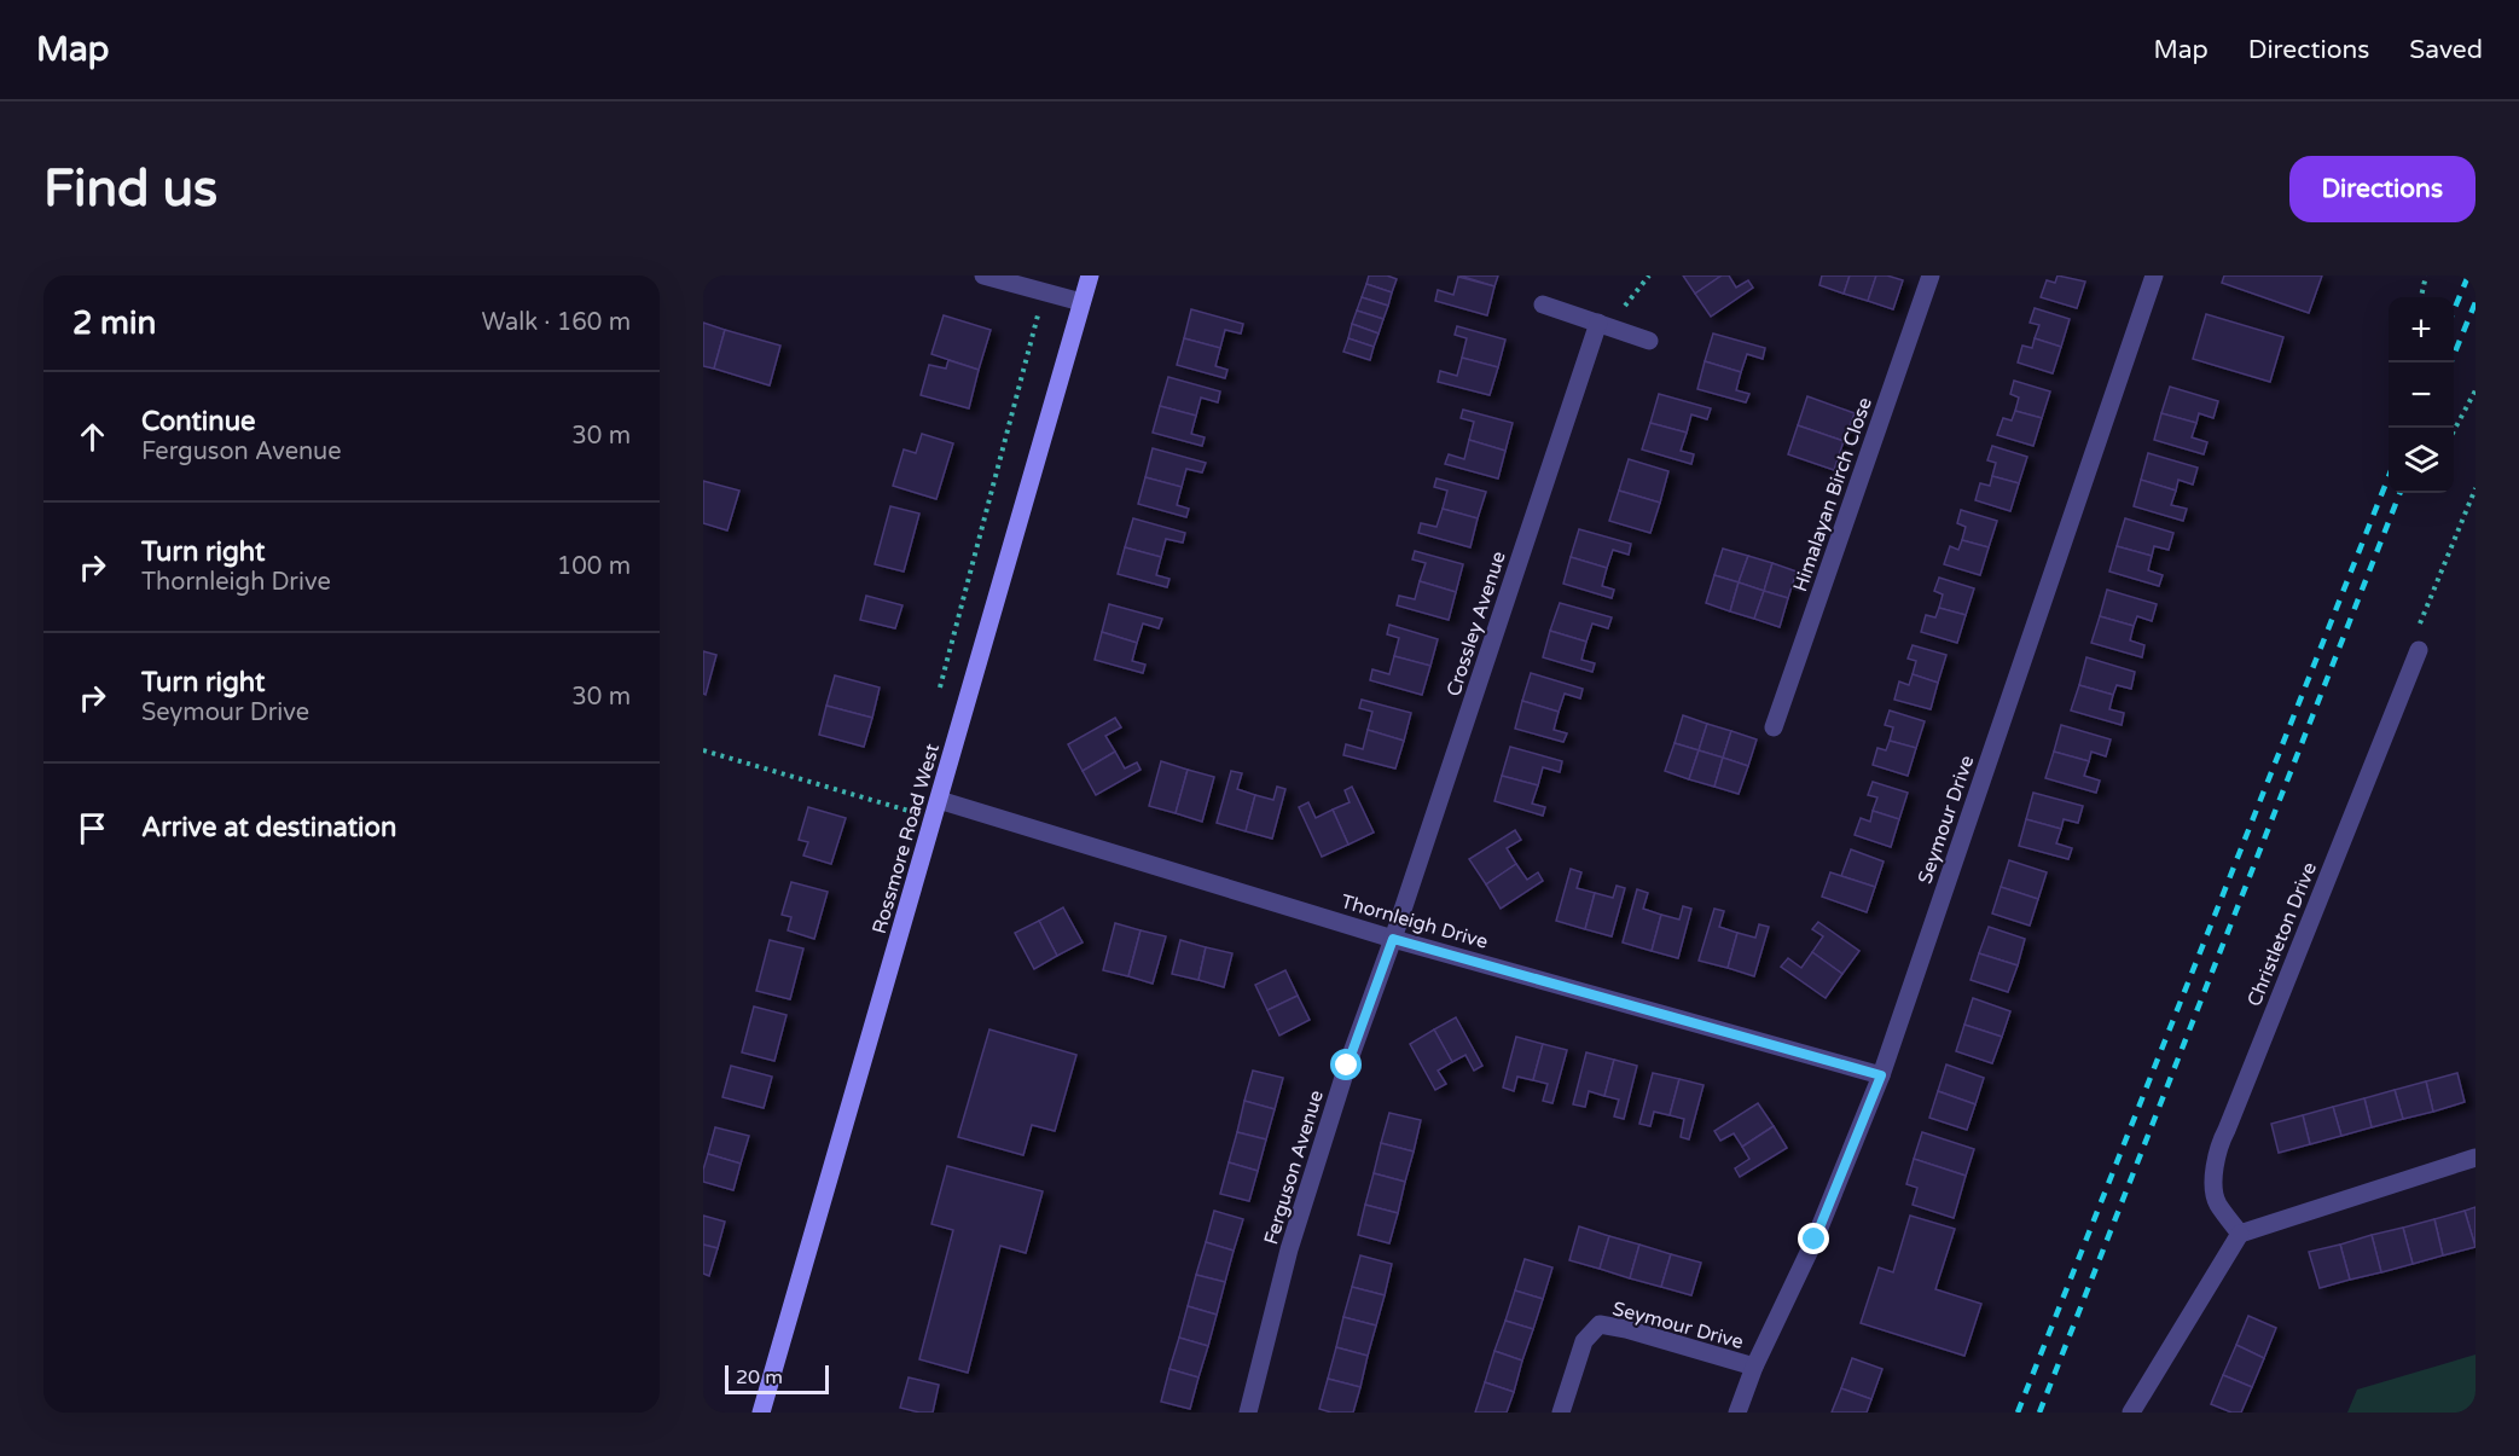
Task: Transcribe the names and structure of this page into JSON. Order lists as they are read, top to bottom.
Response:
{
  "streets": {
    "main road": ["Rossmore Road West"],
    "street": [
      "Himalayan Birch Close",
      "Crossley Avenue",
      "Seymour Drive",
      "Thornleigh Drive",
      "Christleton Drive",
      "Ferguson Avenue"
    ]
  },
  "crossings": [
    ["Crossley Avenue", "Thornleigh Drive"],
    ["Crossley Avenue", "Ferguson Avenue"],
    ["Seymour Drive", "Thornleigh Drive"],
    ["Rossmore Road West", "Thornleigh Drive"],
    ["Thornleigh Drive", "Ferguson Avenue"]
  ],
  "scale_bar": "20 m",
  "page": {
    "header": "Map",
    "nav": ["Map", "Directions", "Saved"],
    "buttons": "Directions",
    "title": "Find us",
    "heading": ["2 min", "Walk · 160 m"],
    "map_buttons": ["+", "−"],
    "list": [
      ["Continue", "Ferguson Avenue", "30 m"],
      ["Turn right", "Thornleigh Drive", "100 m"],
      ["Turn right", "Seymour Drive", "30 m"],
      "Arrive at destination"
    ],
    "scale": "20 m"
  }
}
